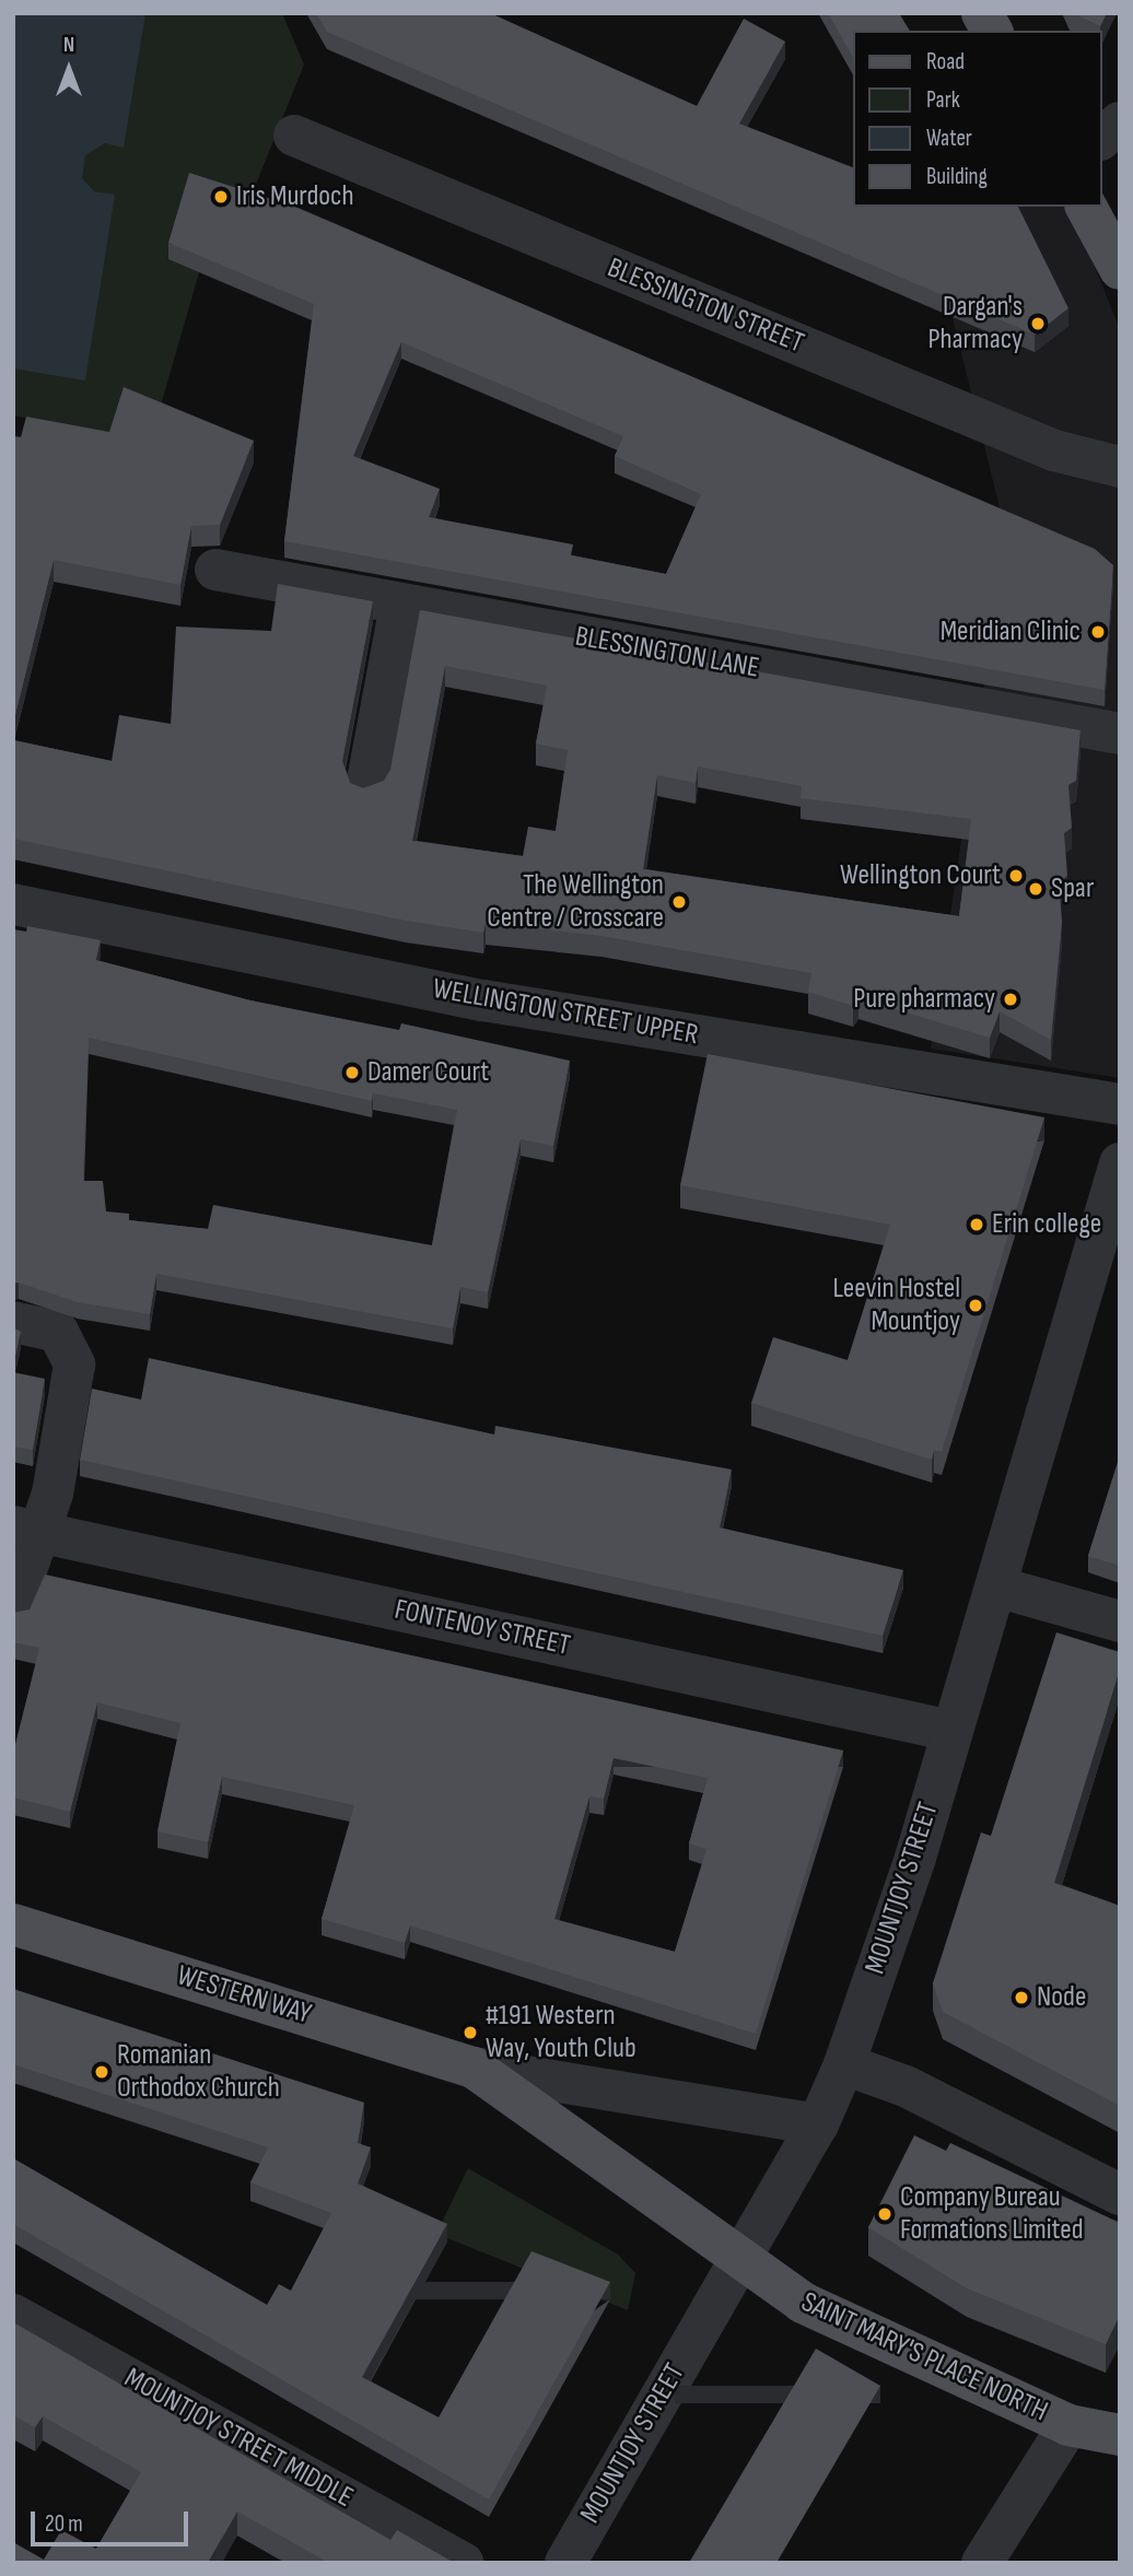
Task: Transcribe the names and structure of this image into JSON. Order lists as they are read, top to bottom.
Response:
{
  "streets": {
    "main road": ["WESTERN WAY", "SAINT MARY'S PLACE NORTH"],
    "street": [
      "BLESSINGTON STREET",
      "BLESSINGTON LANE",
      "WELLINGTON STREET UPPER",
      "FONTENOY STREET",
      "MOUNTJOY STREET",
      "MOUNTJOY STREET MIDDLE"
    ]
  },
  "crossings": [
    ["FONTENOY STREET", "MOUNTJOY STREET"],
    ["MOUNTJOY STREET", "WESTERN WAY"],
    ["MOUNTJOY STREET", "SAINT MARY'S PLACE NORTH"],
    ["WESTERN WAY", "SAINT MARY'S PLACE NORTH"]
  ],
  "places": [
    "Iris Murdoch",
    "Dargan's Pharmacy",
    "Meridian Clinic",
    "Wellington Court",
    "Spar",
    "The Wellington Centre / Crosscare",
    "Pure pharmacy",
    "Damer Court",
    "Erin college",
    "Leevin Hostel Mountjoy",
    "Node",
    "#191 Western Way, Youth Club",
    "Romanian Orthodox Church",
    "Company Bureau Formations Limited"
  ],
  "legend": [
    "Road",
    "Park",
    "Water",
    "Building"
  ],
  "scale_bar": "20 m",
  "north": "top"
}
